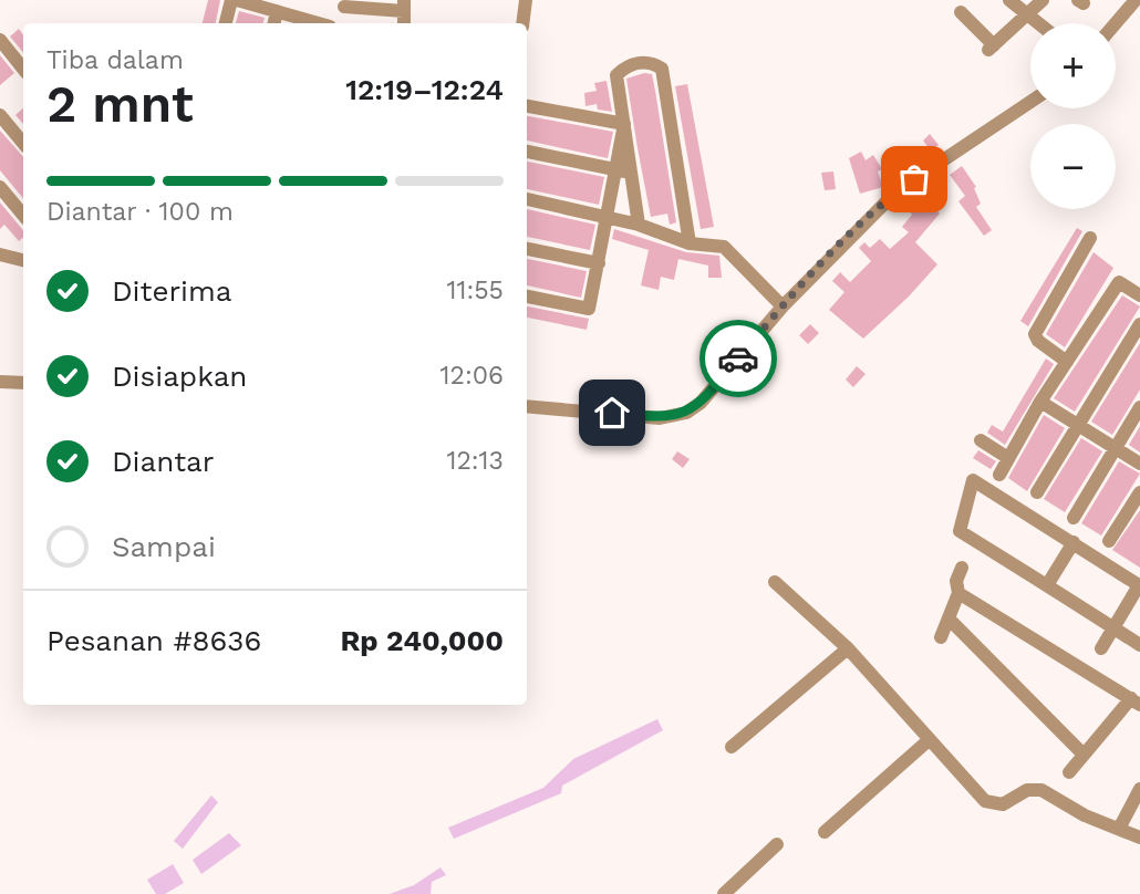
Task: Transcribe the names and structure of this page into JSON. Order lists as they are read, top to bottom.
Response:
{
  "page": {
    "map_buttons": ["+", "−"],
    "heading": ["2 mnt", "Tiba dalam", "12:19–12:24"],
    "panel": ["Pesanan #8636", "Rp 240,000"],
    "bar": "Diantar · 100 m",
    "list": [
      ["Diterima", "11:55"],
      ["Disiapkan", "12:06"],
      ["Diantar", "12:13"],
      "Sampai"
    ]
  }
}
